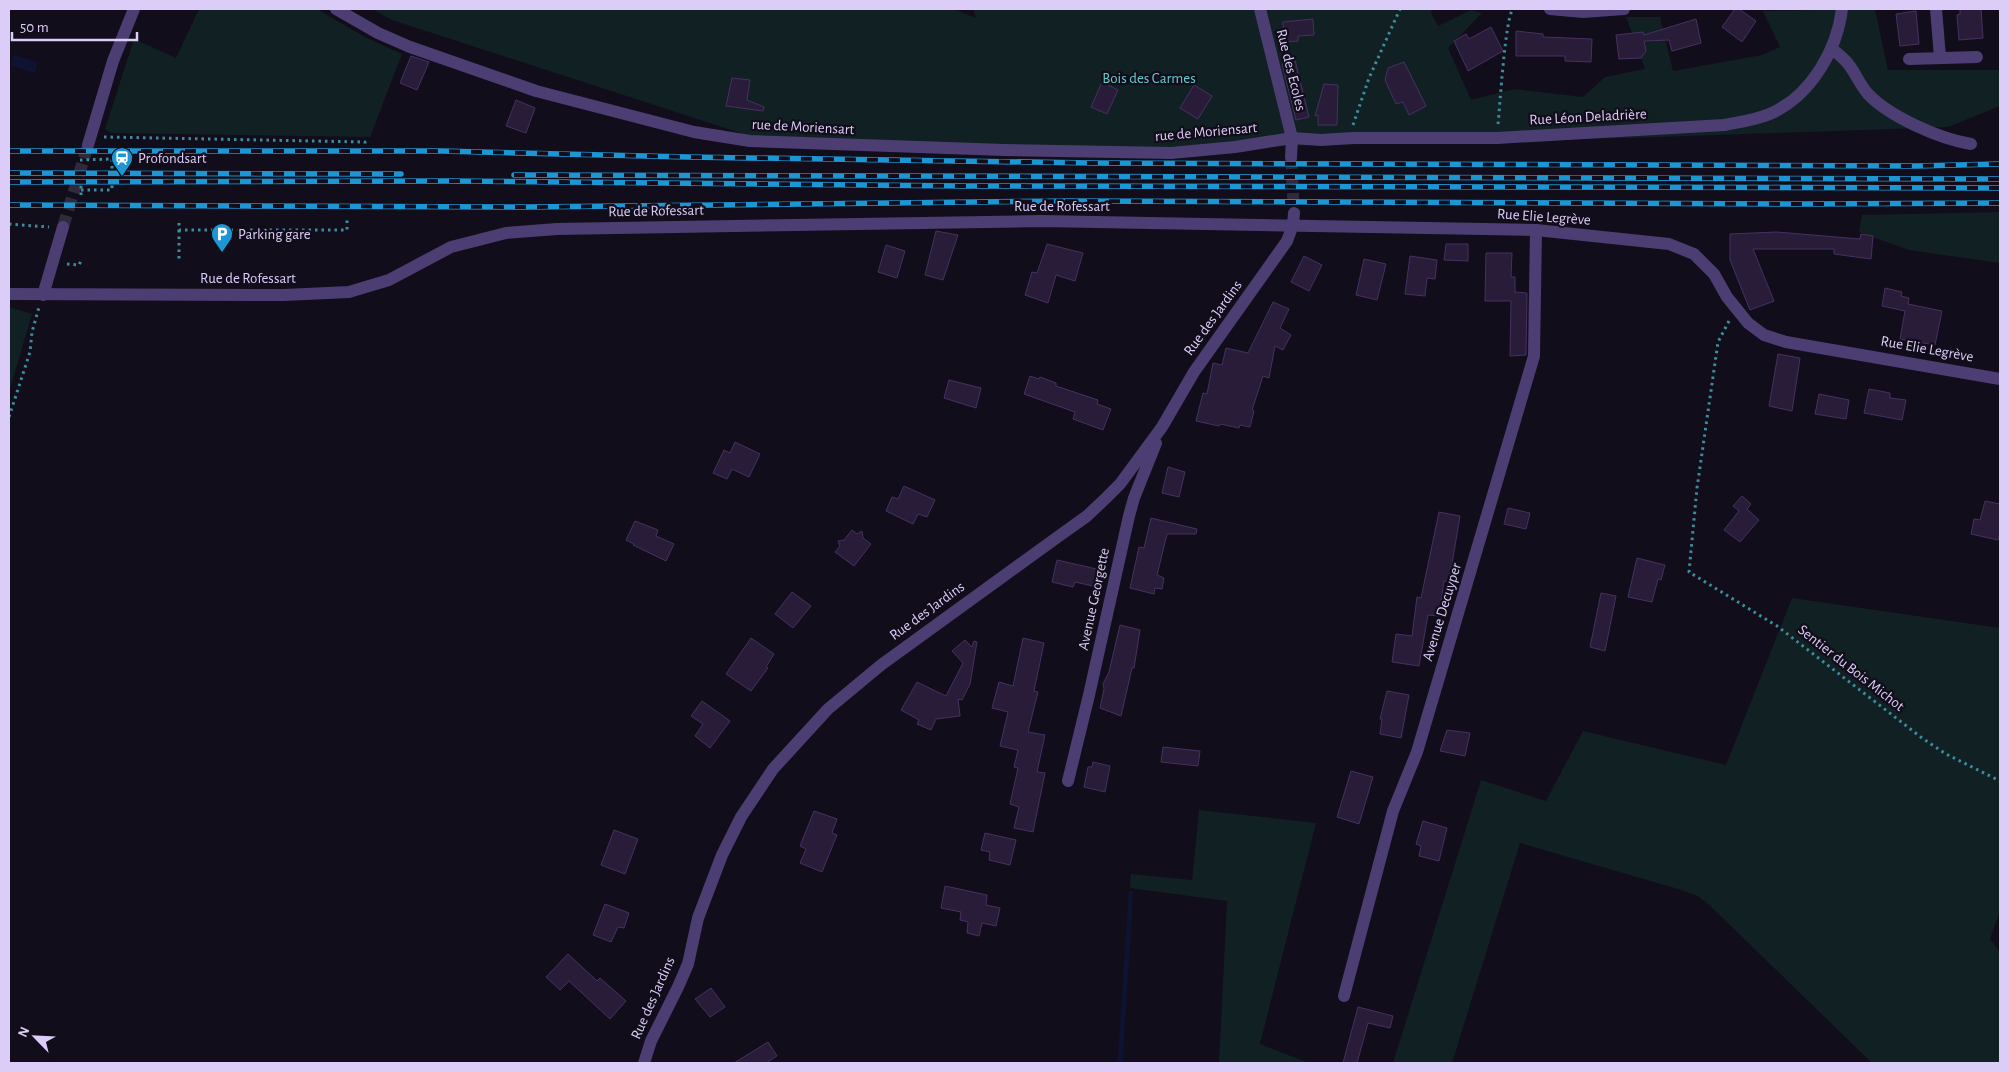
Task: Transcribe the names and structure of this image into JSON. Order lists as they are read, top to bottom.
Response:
{
  "streets": {
    "street": [
      "Rue des Ecoles",
      "Rue Léon Deladrière",
      "rue de Moriensart",
      "Rue de Rofessart",
      "Rue Elie Legrève",
      "Rue des Jardins",
      "Avenue Georgette",
      "Avenue Decuyper"
    ],
    "path": ["Sentier du Bois Michot"]
  },
  "crossings": [
    ["Rue des Ecoles", "Rue Léon Deladrière"],
    ["Rue des Ecoles", "rue de Moriensart"],
    ["Rue Léon Deladrière", "rue de Moriensart"],
    ["Rue de Rofessart", "Rue Elie Legrève"],
    ["Rue de Rofessart", "Rue des Jardins"],
    ["Rue Elie Legrève", "Avenue Decuyper"],
    ["Rue Elie Legrève", "Sentier du Bois Michot"],
    ["Rue des Jardins", "Avenue Georgette"]
  ],
  "parks": ["Bois des Carmes"],
  "places": {
    "station": ["Profondsart"],
    "parking": ["Parking gare"]
  },
  "scale_bar": "50 m",
  "north": "top left"
}
